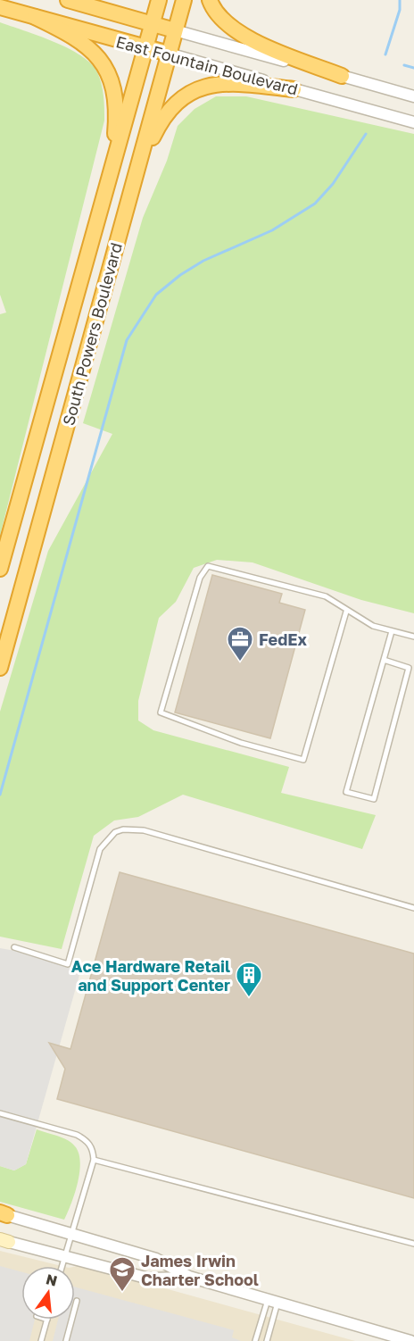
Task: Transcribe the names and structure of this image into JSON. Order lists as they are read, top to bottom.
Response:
{
  "streets": {
    "highway": ["East Fountain Boulevard", "South Powers Boulevard"]
  },
  "crossings": [
    ["East Fountain Boulevard", "South Powers Boulevard"]
  ],
  "places": {
    "office": ["FedEx"],
    "building": ["Ace Hardware Retail and Support Center"],
    "school or university": ["James Irwin Charter School"]
  },
  "north": "top"
}
